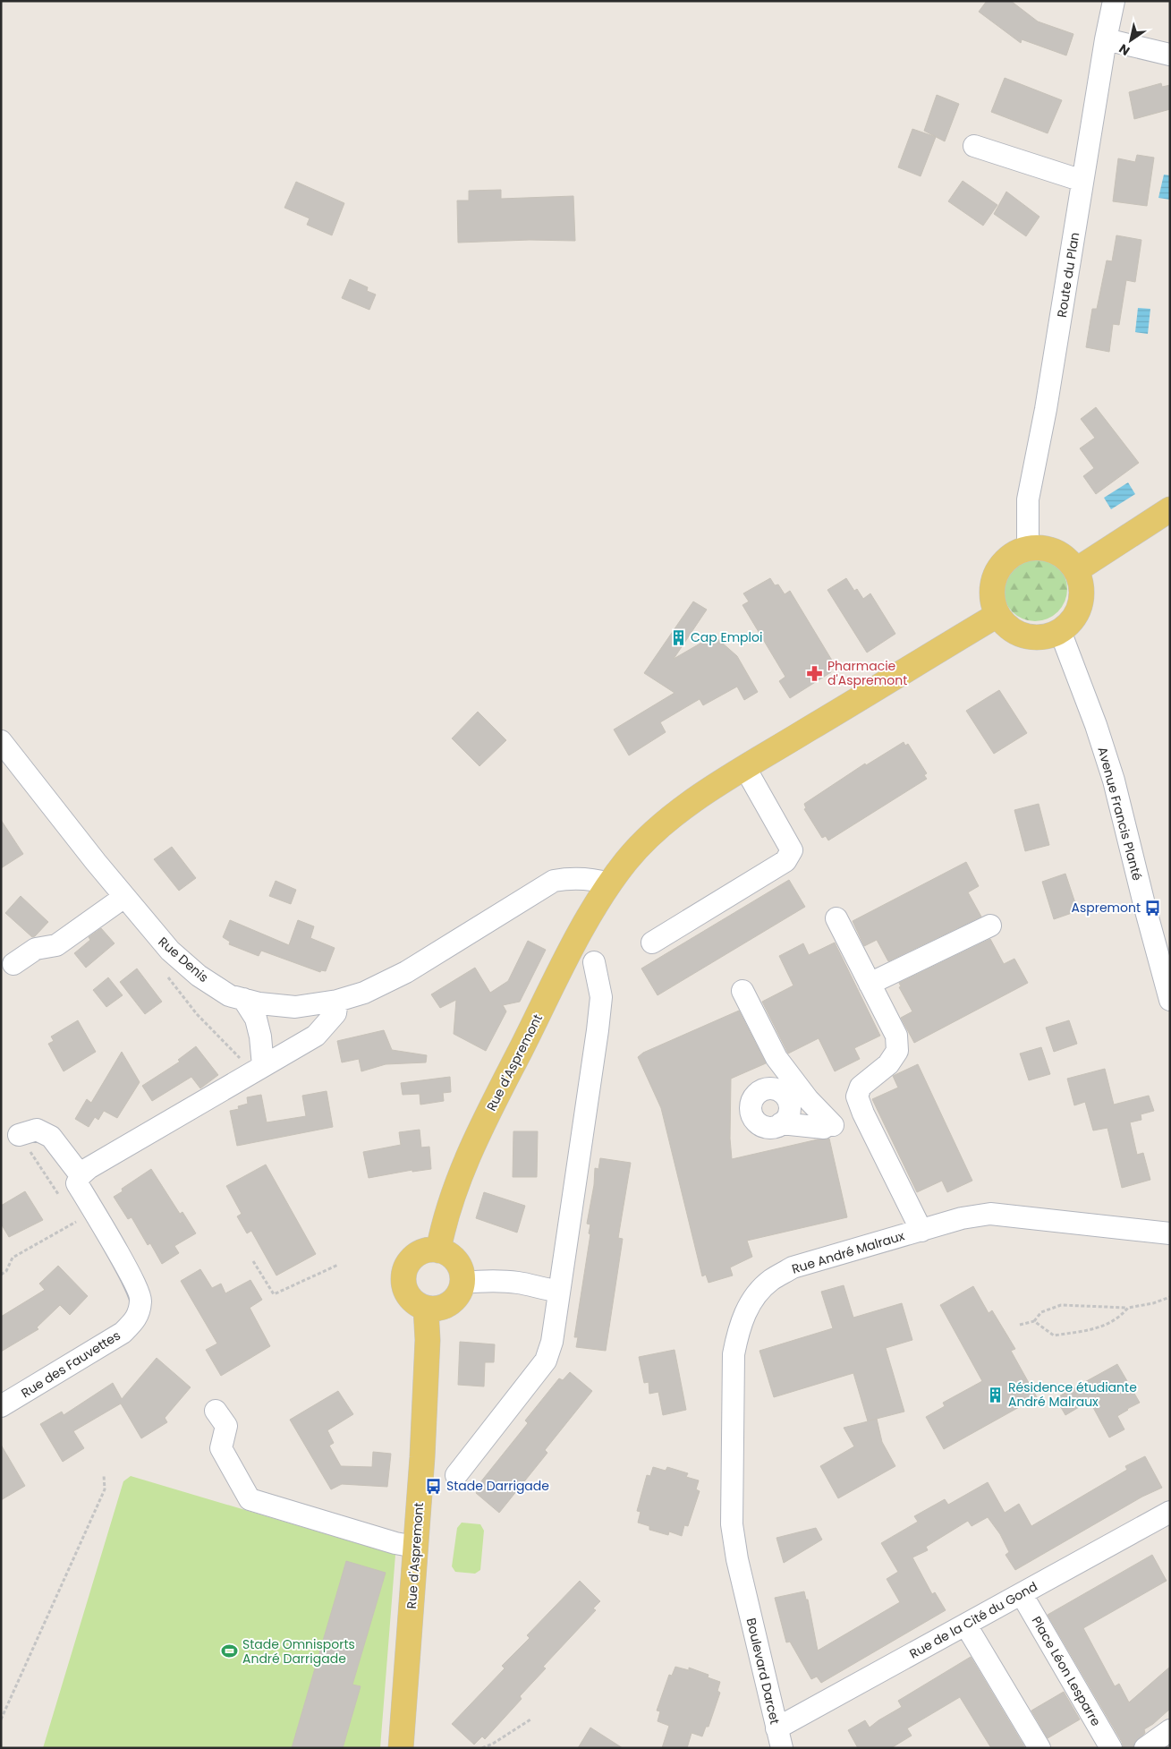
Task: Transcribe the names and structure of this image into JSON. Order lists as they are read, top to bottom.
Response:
{
  "streets": {
    "main road": ["Rue d'Aspremont"],
    "street": [
      "Route du Plan",
      "Avenue Francis Planté",
      "Rue Denis",
      "Rue André Malraux",
      "Rue des Fauvettes",
      "Rue de la Cité du Gond",
      "Boulevard Darcet",
      "Place Léon Lesparre"
    ]
  },
  "crossings": [
    ["Route du Plan", "Avenue Francis Planté"],
    ["Route du Plan", "Rue d'Aspremont"],
    ["Avenue Francis Planté", "Rue d'Aspremont"],
    ["Rue Denis", "Rue d'Aspremont"],
    ["Rue André Malraux", "Boulevard Darcet"],
    ["Rue de la Cité du Gond", "Boulevard Darcet"],
    ["Rue de la Cité du Gond", "Place Léon Lesparre"]
  ],
  "places": {
    "building": ["Cap Emploi", "Résidence étudiante André Malraux"],
    "pharmacy": ["Pharmacie d'Aspremont"],
    "bus stop": ["Aspremont", "Stade Darrigade"],
    "sports": ["Stade Omnisports André Darrigade"]
  },
  "north": "bottom left"
}
